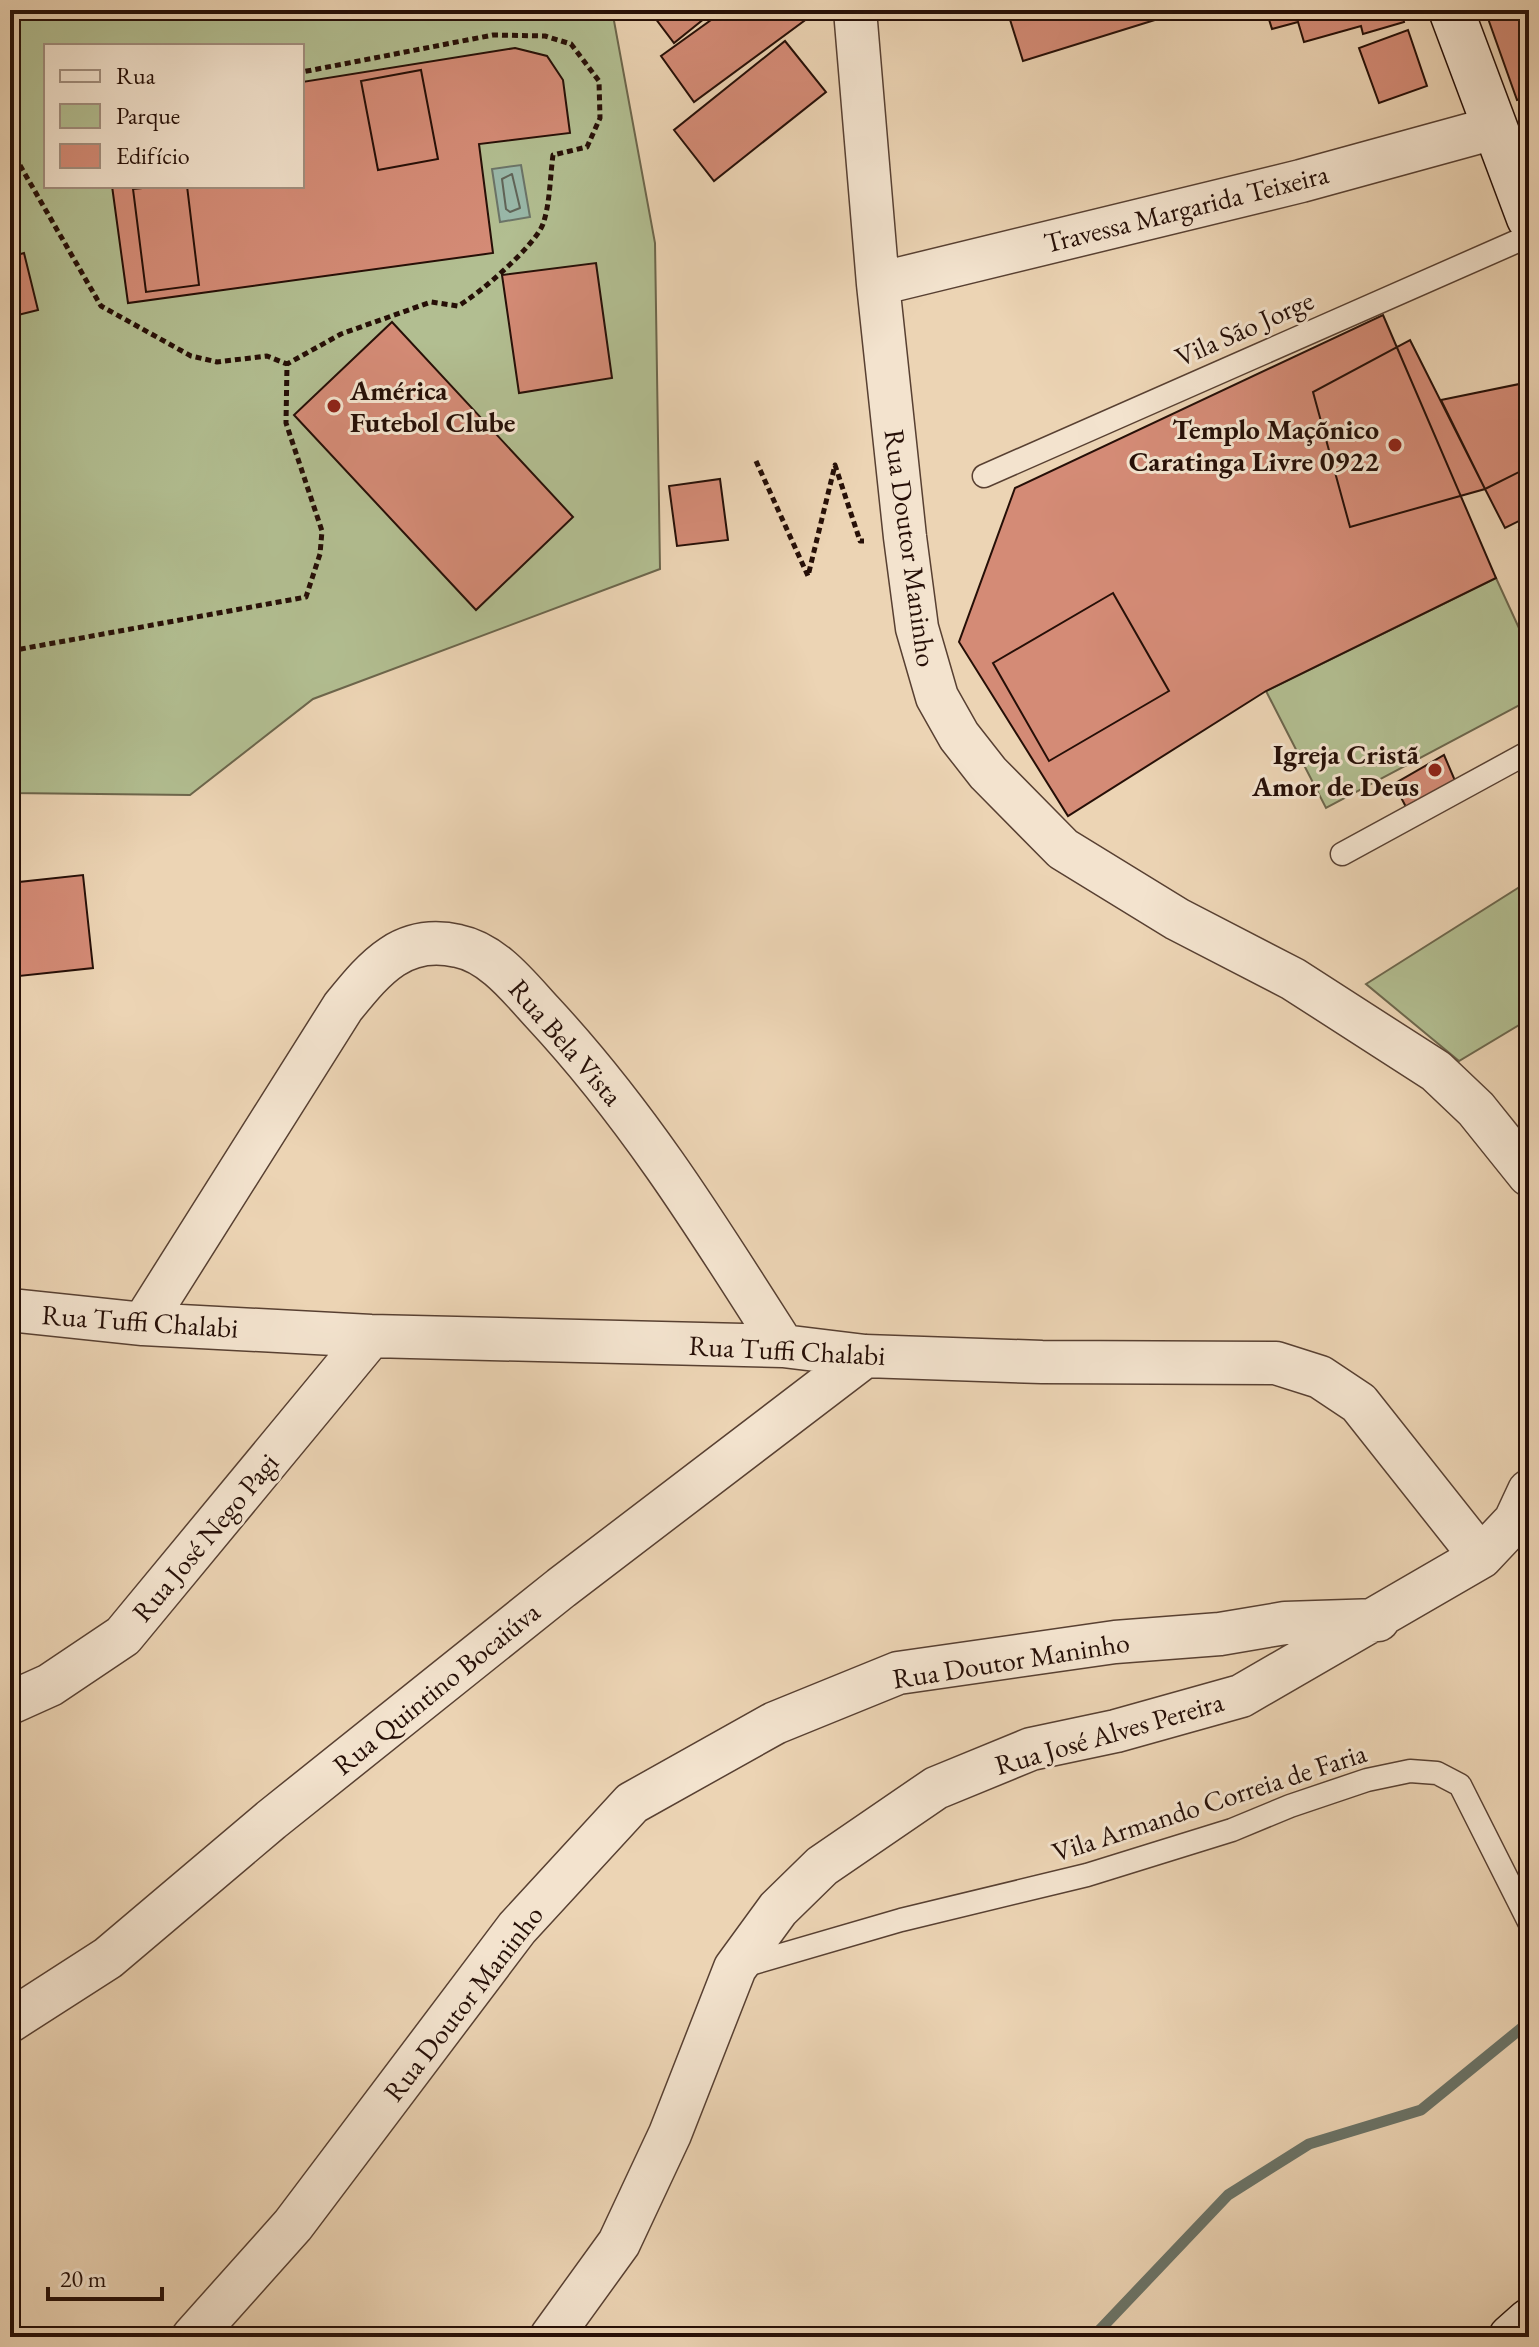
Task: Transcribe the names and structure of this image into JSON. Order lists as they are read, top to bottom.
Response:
{
  "streets": {
    "street": [
      "Travessa Margarida Teixeira",
      "Rua Doutor Maninho",
      "Rua Bela Vista",
      "Rua Tuffi Chalabi",
      "Rua José Nego Pagi",
      "Rua Quintino Bocaiúva",
      "Rua José Alves Pereira"
    ],
    "lane": ["Vila São Jorge", "Vila Armando Correia de Faria"]
  },
  "crossings": [
    ["Travessa Margarida Teixeira", "Rua Doutor Maninho"],
    ["Rua Doutor Maninho", "Rua Tuffi Chalabi"],
    ["Rua Doutor Maninho", "Rua José Alves Pereira"],
    ["Rua Bela Vista", "Rua Tuffi Chalabi"],
    ["Rua Tuffi Chalabi", "Rua José Nego Pagi"],
    ["Rua Tuffi Chalabi", "Rua Quintino Bocaiúva"],
    ["Rua José Alves Pereira", "Vila Armando Correia de Faria"]
  ],
  "places": ["América Futebol Clube", "Templo Maçõnico Caratinga Livre 0922", "Igreja Cristã Amor de Deus"],
  "legend": ["Rua", "Parque", "Edifício"],
  "scale_bar": "20 m"
}
